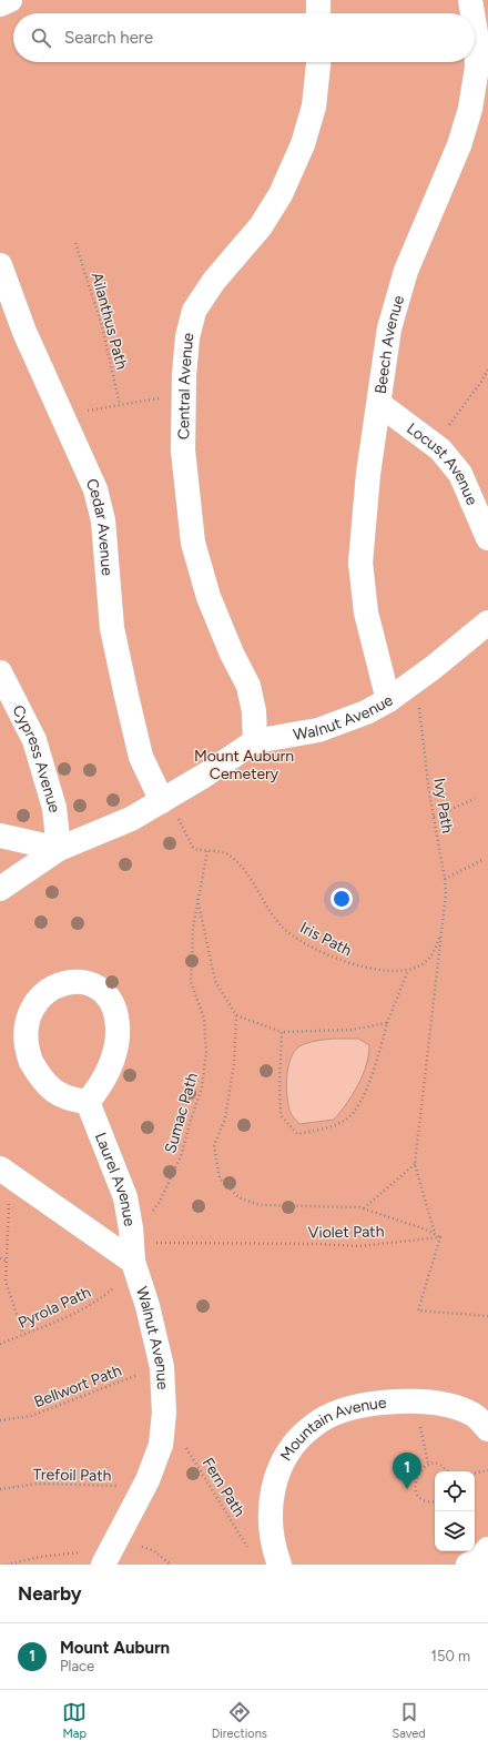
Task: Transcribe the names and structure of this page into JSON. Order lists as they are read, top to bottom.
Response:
{
  "streets": {
    "lane": [
      "Beech Avenue",
      "Central Avenue",
      "Locust Avenue",
      "Cedar Avenue",
      "Walnut Avenue",
      "Cypress Avenue",
      "Laurel Avenue",
      "Mountain Avenue"
    ],
    "path": [
      "Ailanthus Path",
      "Ivy Path",
      "Iris Path",
      "Sumac Path",
      "Violet Path",
      "Pyrola Path",
      "Bellwort Path",
      "Trefoil Path",
      "Fern Path"
    ]
  },
  "crossings": [
    ["Beech Avenue", "Locust Avenue"],
    ["Beech Avenue", "Walnut Avenue"],
    ["Central Avenue", "Walnut Avenue"],
    ["Cedar Avenue", "Walnut Avenue"],
    ["Walnut Avenue", "Cypress Avenue"],
    ["Walnut Avenue", "Ivy Path"],
    ["Walnut Avenue", "Sumac Path"],
    ["Walnut Avenue", "Laurel Avenue"],
    ["Walnut Avenue", "Violet Path"],
    ["Walnut Avenue", "Pyrola Path"],
    ["Walnut Avenue", "Bellwort Path"],
    ["Walnut Avenue", "Trefoil Path"],
    ["Walnut Avenue", "Fern Path"],
    ["Ivy Path", "Iris Path"],
    ["Iris Path", "Sumac Path"],
    ["Sumac Path", "Laurel Avenue"],
    ["Sumac Path", "Violet Path"],
    ["Sumac Path", "Pyrola Path"],
    ["Laurel Avenue", "Violet Path"],
    ["Laurel Avenue", "Pyrola Path"],
    ["Violet Path", "Pyrola Path"]
  ],
  "parks": ["Mount Auburn Cemetery"],
  "page": {
    "search": "Search here",
    "pins": "1",
    "heading": "Nearby",
    "list": [
      {
        "mark": "1",
        "name": "Mount Auburn",
        "note": "Place",
        "value": "150 m"
      }
    ],
    "nav": ["Map", "Directions", "Saved"]
  }
}
